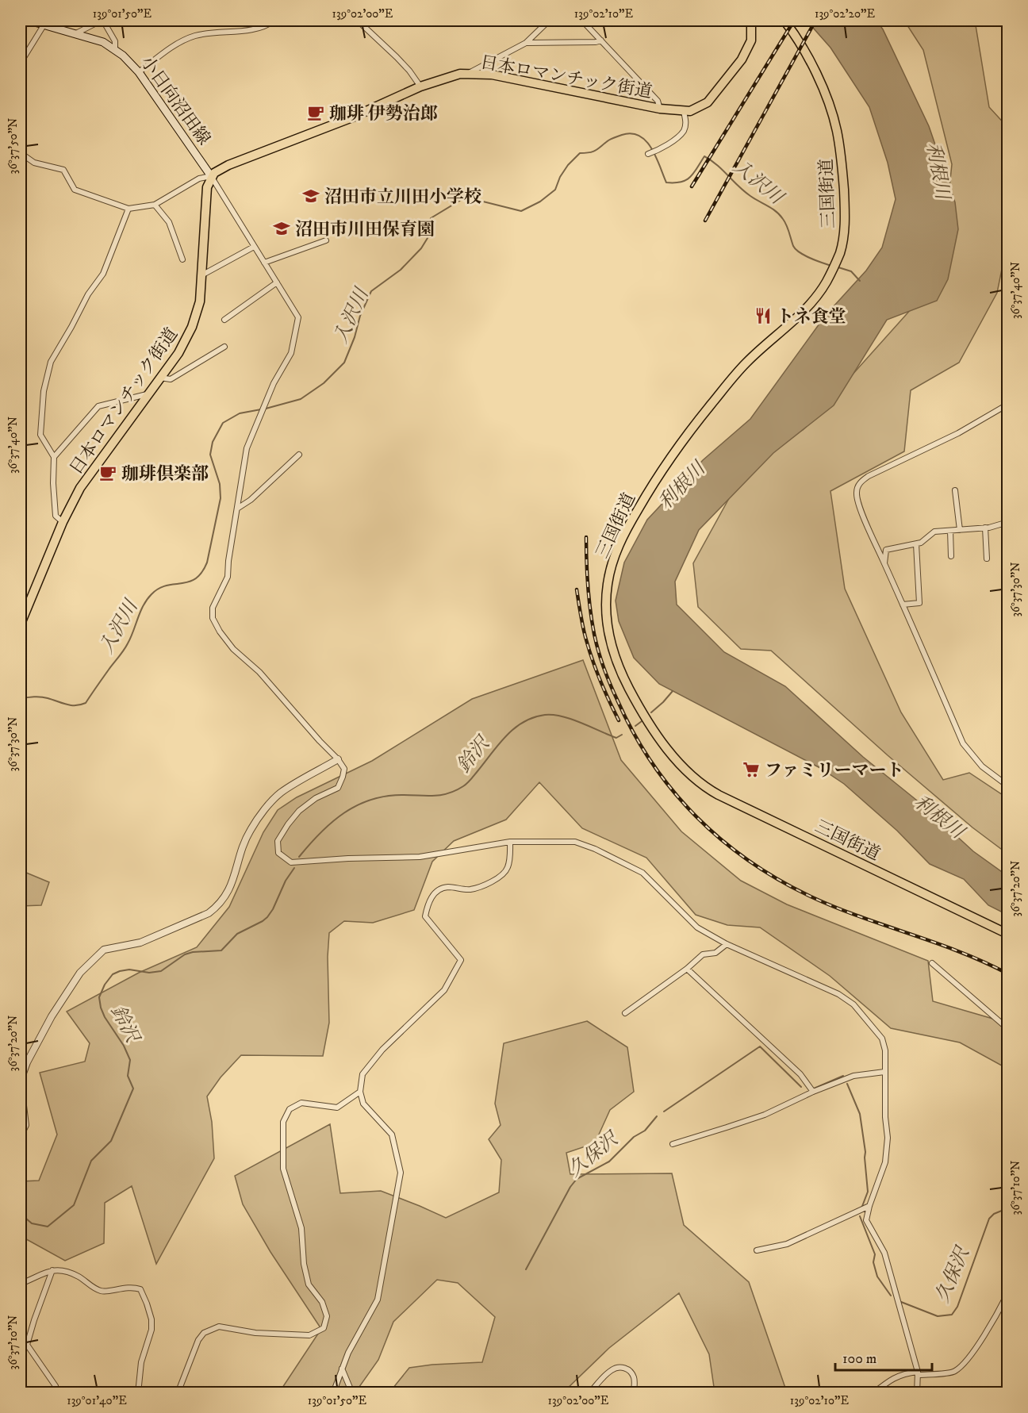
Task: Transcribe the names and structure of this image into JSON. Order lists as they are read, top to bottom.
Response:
{
  "streets": {
    "highway": ["日本ロマンチック街道", "三国街道"],
    "main road": ["小日向沼田線"]
  },
  "crossings": [
    ["日本ロマンチック街道", "小日向沼田線"]
  ],
  "water": [
    "利根川",
    "入沢川",
    "鈴沢",
    "久保沢"
  ],
  "places": {
    "cafe": ["珈琲 伊勢治郎", "珈琲倶楽部"],
    "school or university": ["沼田市立川田小学校", "沼田市川田保育園"],
    "restaurant": ["トネ食堂"],
    "supermarket": ["ファミリーマート"]
  },
  "scale_bar": "100 m",
  "coordinates": [
    "139°01'50\"E",
    "139°02'00\"E",
    "139°02'10\"E",
    "139°02'20\"E",
    "36°37'50\"N",
    "36°37'40\"N",
    "36°37'30\"N",
    "36°37'20\"N",
    "36°37'10\"N",
    "139°01'40\"E"
  ]
}
